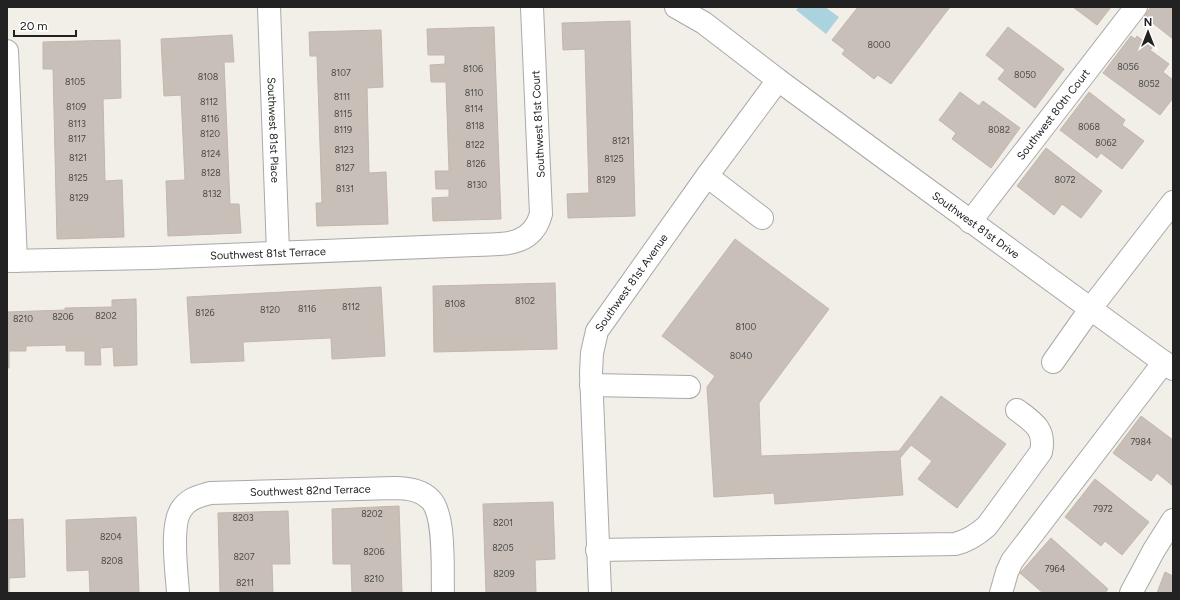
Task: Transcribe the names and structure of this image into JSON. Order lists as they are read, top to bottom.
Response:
{
  "streets": {
    "street": [
      "Southwest 80th Court",
      "Southwest 81st Court",
      "Southwest 81st Place",
      "Southwest 81st Drive",
      "Southwest 81st Terrace",
      "Southwest 81st Avenue",
      "Southwest 82nd Terrace"
    ]
  },
  "crossings": [
    ["Southwest 80th Court", "Southwest 81st Drive"],
    ["Southwest 81st Court", "Southwest 81st Terrace"],
    ["Southwest 81st Place", "Southwest 81st Terrace"],
    ["Southwest 81st Drive", "Southwest 81st Avenue"]
  ],
  "house_numbers": [
    "8000",
    "8056",
    "8106",
    "8107",
    "8050",
    "8108",
    "8105",
    "8052",
    "8110",
    "8111",
    "8112",
    "8109",
    "8114",
    "8115",
    "8116",
    "8113",
    "8118",
    "8068",
    "8119",
    "8082",
    "8120",
    "8117",
    "8121",
    "8062",
    "8122",
    "8123",
    "8124",
    "8121",
    "8125",
    "8126",
    "8127",
    "8128",
    "8125",
    "8129",
    "8072",
    "8130",
    "8131",
    "8132",
    "8129",
    "8102",
    "8108",
    "8112",
    "8116",
    "8120",
    "8126",
    "8202",
    "8206",
    "8210",
    "8100",
    "8040",
    "7984",
    "7972",
    "8202",
    "8203",
    "8201",
    "8204",
    "8205",
    "8206",
    "8207",
    "8208",
    "7964",
    "8209",
    "8210",
    "8211"
  ],
  "scale_bar": "20 m",
  "north": "top"
}
